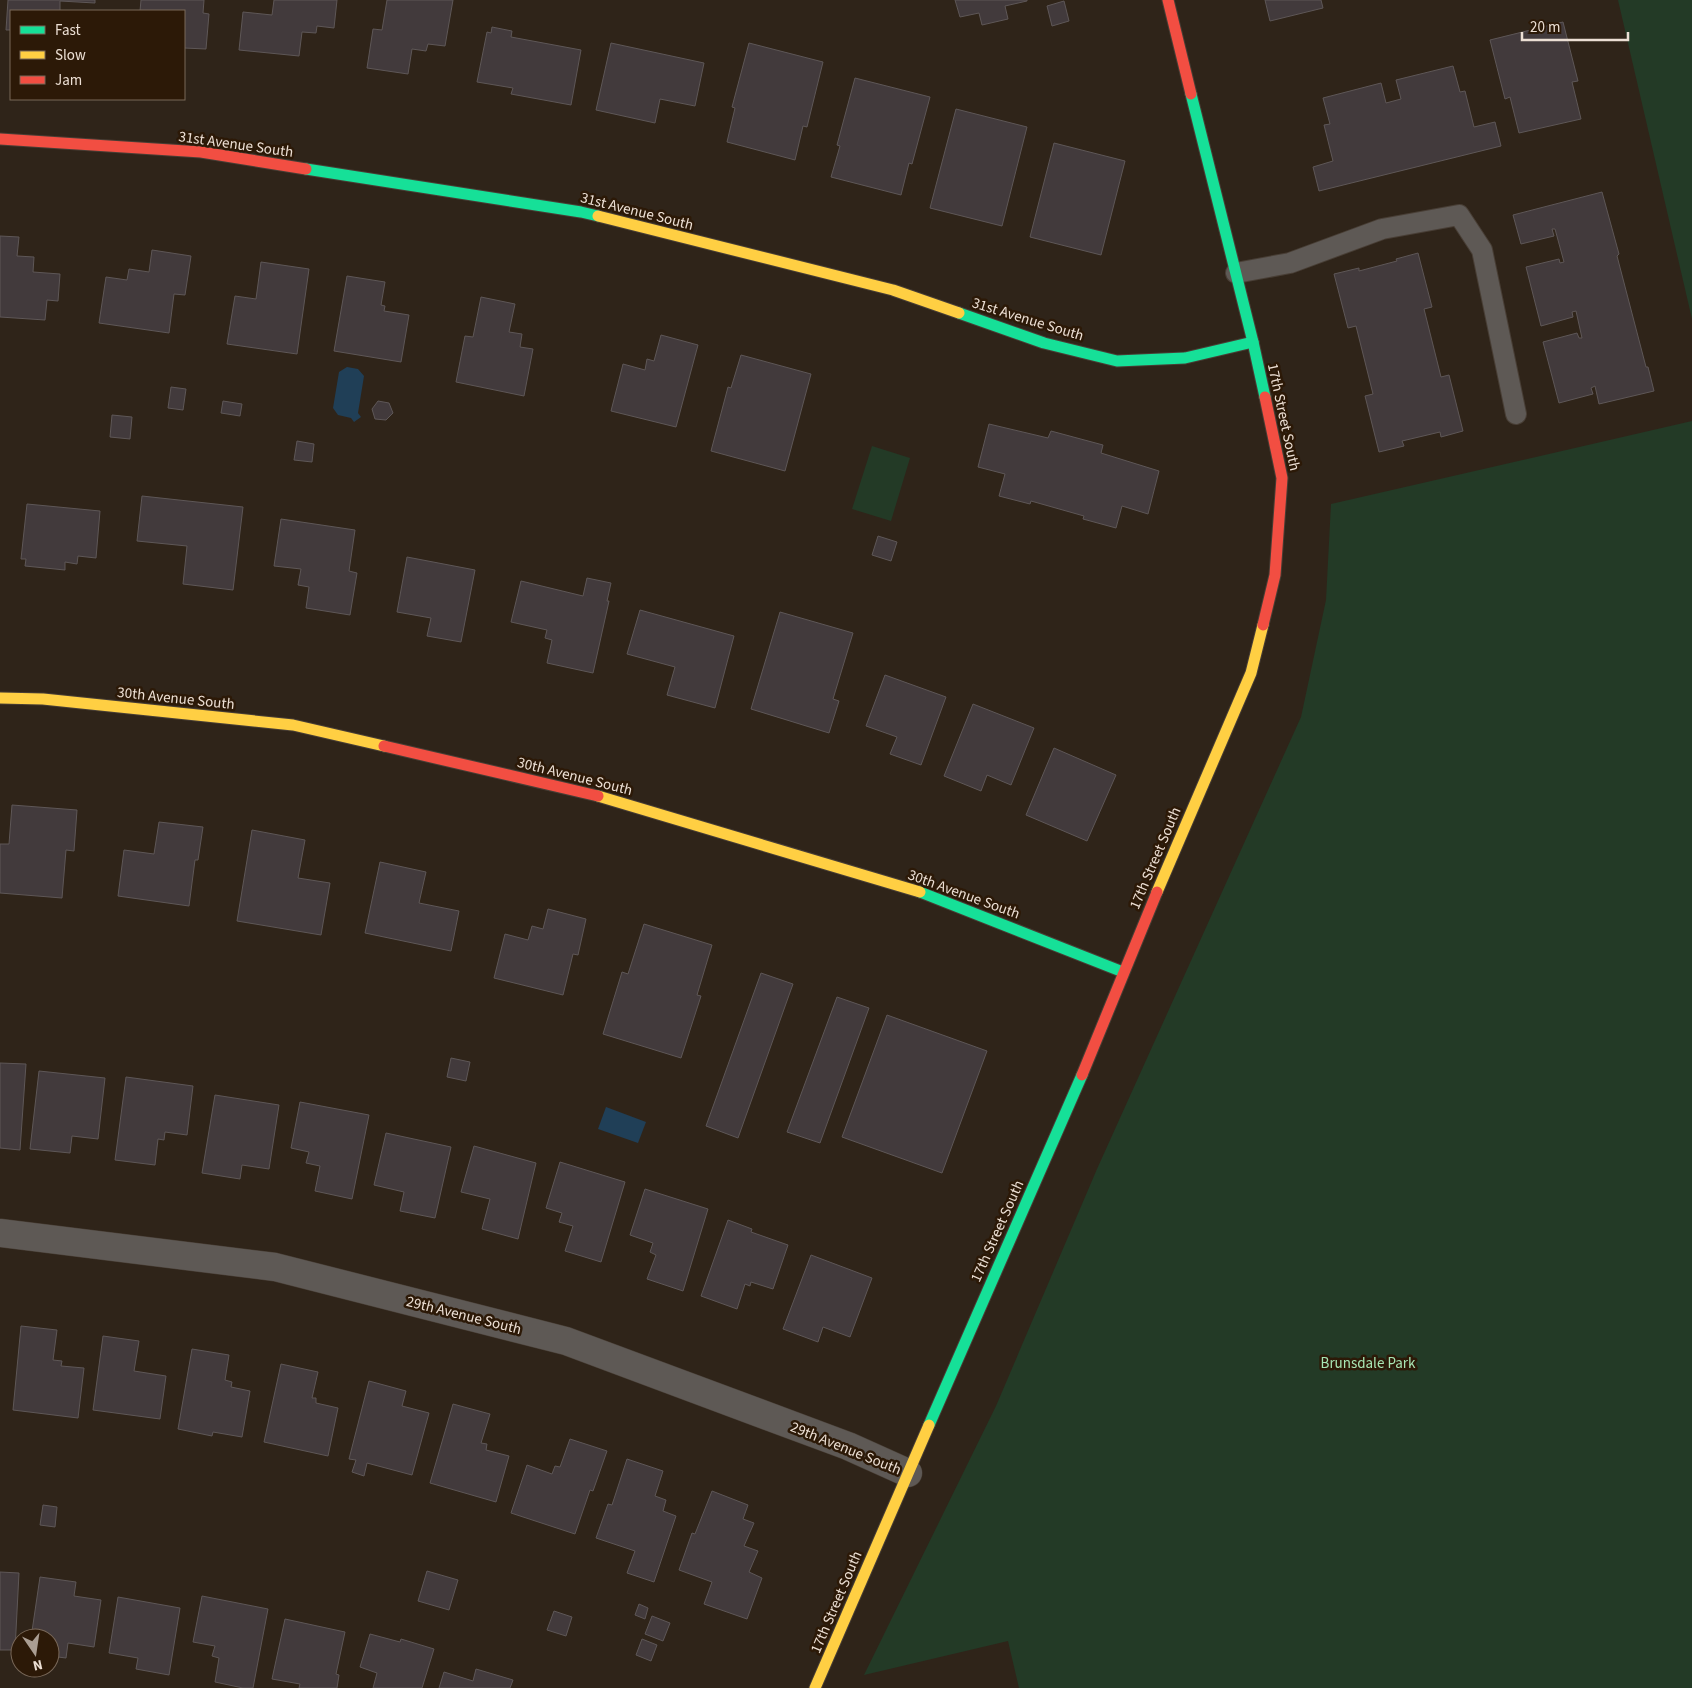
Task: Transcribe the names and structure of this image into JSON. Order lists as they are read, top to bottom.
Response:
{
  "streets": {
    "street": [
      "31st Avenue South",
      "17th Street South",
      "30th Avenue South",
      "29th Avenue South"
    ]
  },
  "crossings": [
    ["31st Avenue South", "17th Street South"],
    ["17th Street South", "30th Avenue South"],
    ["17th Street South", "29th Avenue South"]
  ],
  "parks": ["Brunsdale Park"],
  "legend": ["Fast", "Slow", "Jam"],
  "scale_bar": "20 m",
  "north": "bottom"
}
